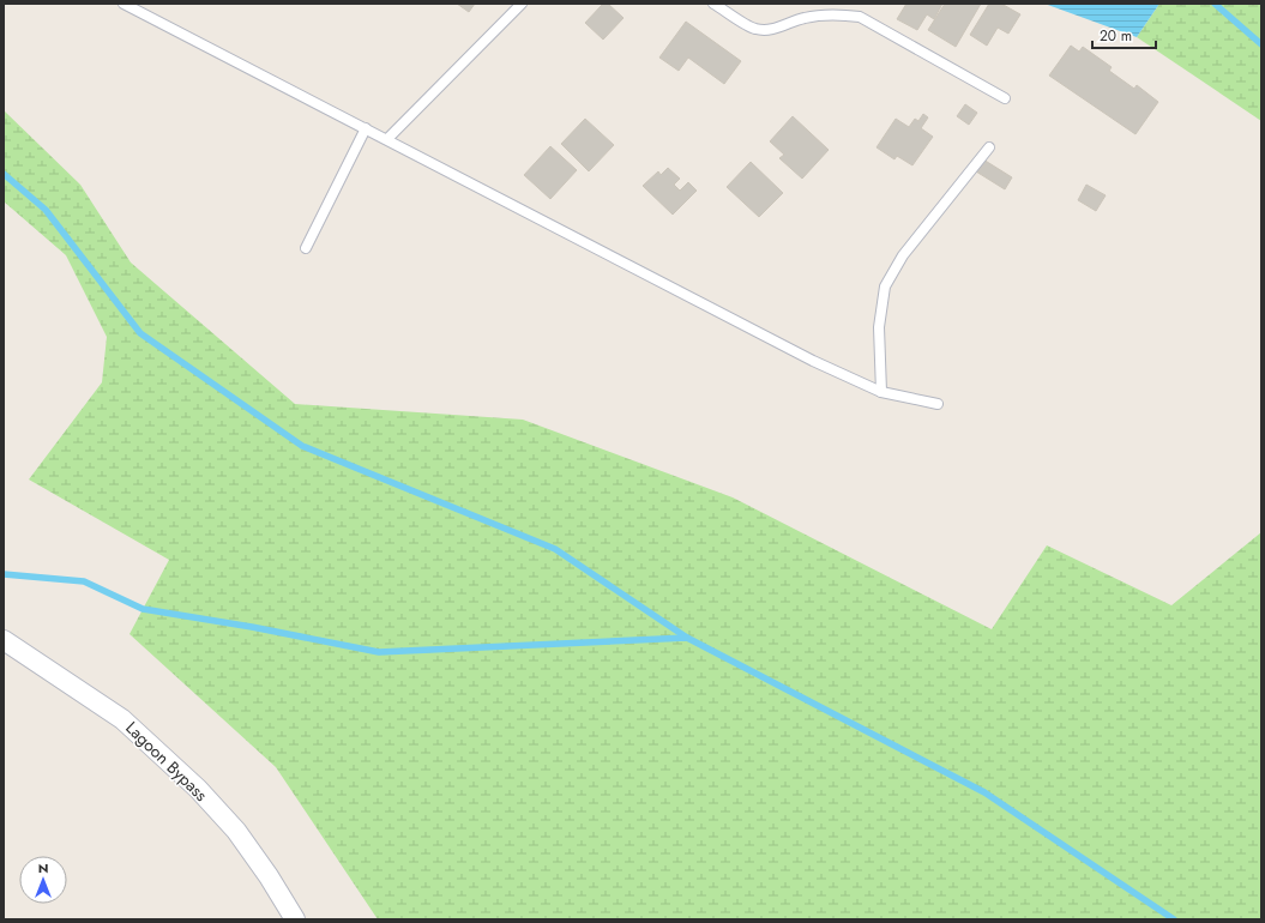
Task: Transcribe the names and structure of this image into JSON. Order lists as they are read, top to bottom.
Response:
{
  "streets": {
    "street": ["Lagoon Bypass"]
  },
  "scale_bar": "20 m",
  "north": "top"
}
